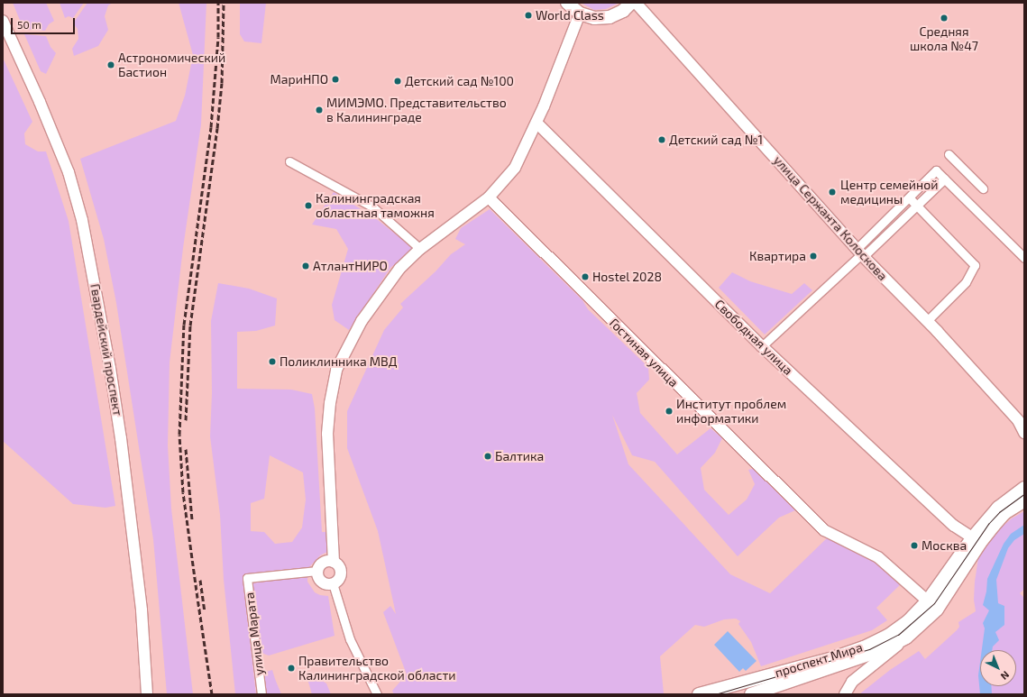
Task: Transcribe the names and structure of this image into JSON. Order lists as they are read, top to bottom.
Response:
{
  "streets": {
    "main road": [
      "улица Сержанта Колоскова",
      "Свободная улица",
      "Гвардейский проспект",
      "Гостиная улица",
      "проспект Мира"
    ],
    "street": ["улица Марата"]
  },
  "crossings": [
    ["Свободная улица", "проспект Мира"],
    ["Гостиная улица", "проспект Мира"]
  ],
  "places": [
    "World Class",
    "Средняя школа №47",
    "Астрономический Бастион",
    "МариНПО",
    "Детский сад №100",
    "МИМЭМО. Представительство в Калининграде",
    "Детский сад №1",
    "Центр семейной медицины",
    "Калининградская областная таможня",
    "Квартира",
    "АтлантНИРО",
    "Hostel 2028",
    "Поликлинника МВД",
    "Институт проблем информатики",
    "Балтика",
    "Москва",
    "Правительство Калининградской области"
  ],
  "scale_bar": "50 m",
  "north": "bottom right"
}
